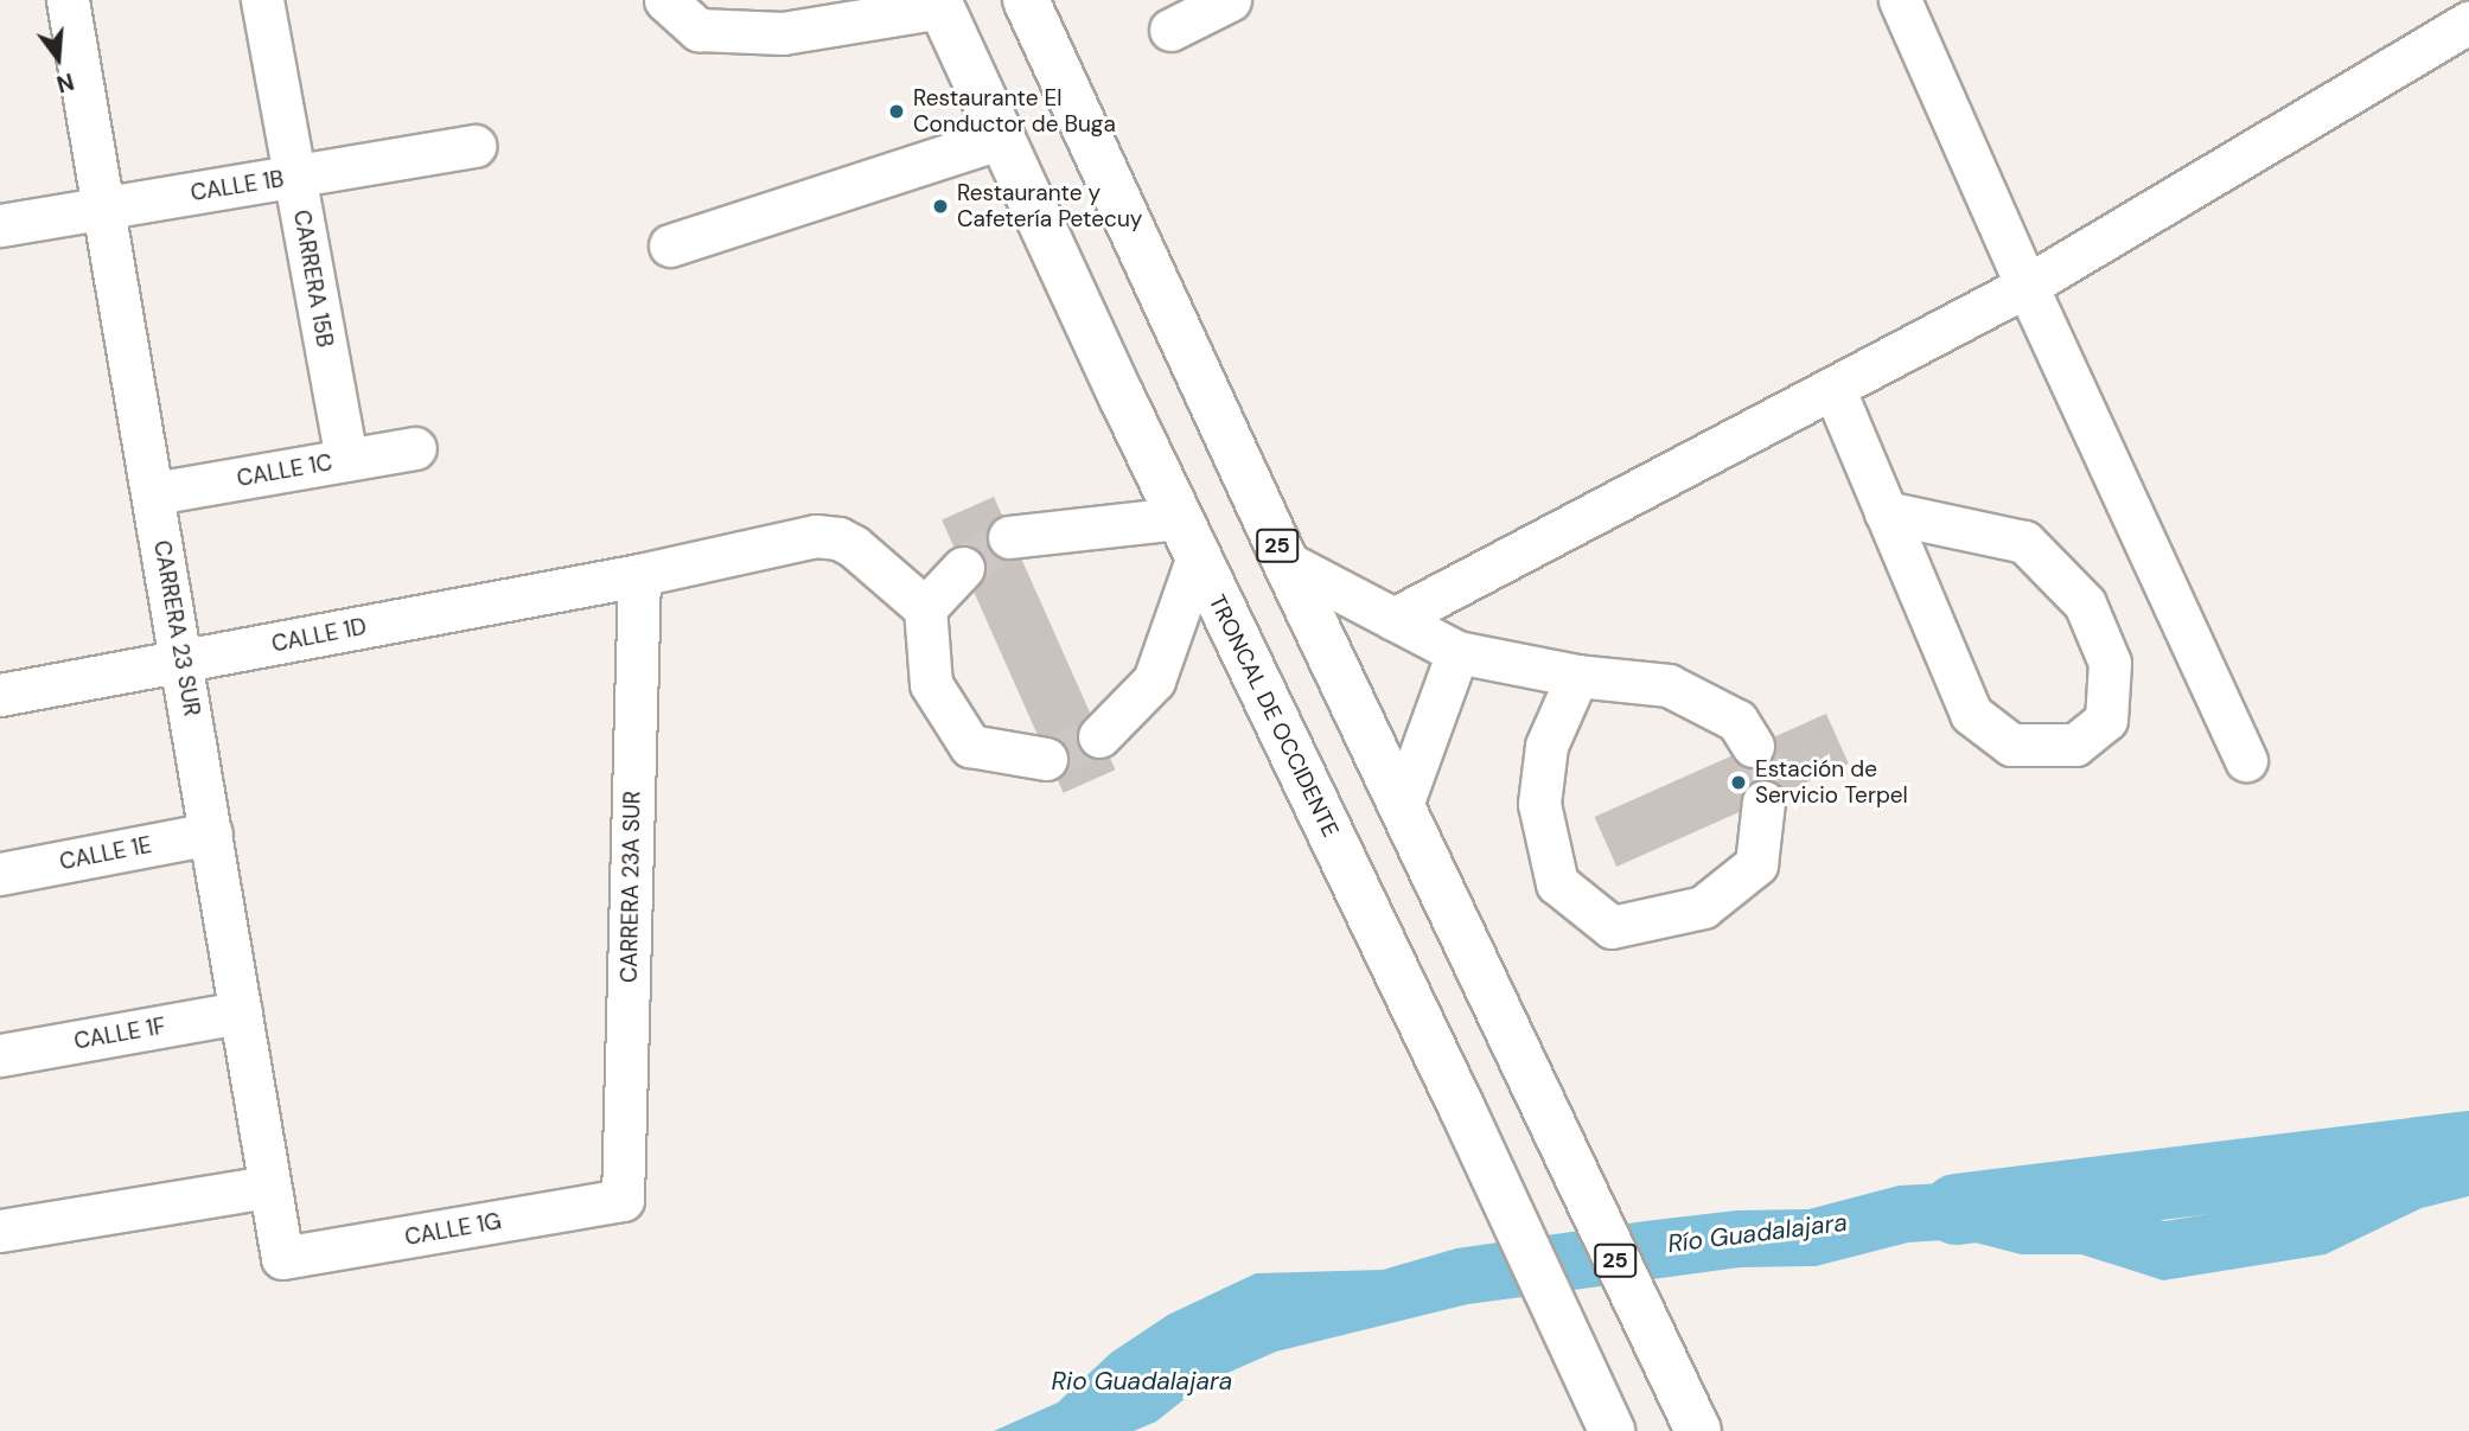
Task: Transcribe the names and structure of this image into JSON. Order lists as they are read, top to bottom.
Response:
{
  "streets": {
    "highway": ["25", "TRONCAL DE OCCIDENTE"],
    "street": [
      "CALLE 1B",
      "CARRERA 15B",
      "CALLE 1C",
      "CARRERA 23 SUR",
      "CALLE 1D",
      "CALLE 1E",
      "CARRERA 23A SUR",
      "CALLE 1F",
      "CALLE 1G"
    ]
  },
  "crossings": [
    ["CALLE 1B", "CARRERA 15B"],
    ["CALLE 1B", "CARRERA 23 SUR"],
    ["CARRERA 15B", "CALLE 1C"],
    ["CALLE 1C", "CARRERA 23 SUR"],
    ["CARRERA 23 SUR", "CALLE 1D"],
    ["CARRERA 23 SUR", "CALLE 1E"],
    ["CARRERA 23 SUR", "CALLE 1F"],
    ["CARRERA 23 SUR", "CALLE 1G"],
    ["CALLE 1D", "CARRERA 23A SUR"],
    ["CARRERA 23A SUR", "CALLE 1G"]
  ],
  "water": ["Río Guadalajara", "Rio Guadalajara"],
  "places": ["Restaurante El Conductor de Buga", "Restaurante y Cafetería Petecuy", "Estación de Servicio Terpel"],
  "north": "bottom"
}
